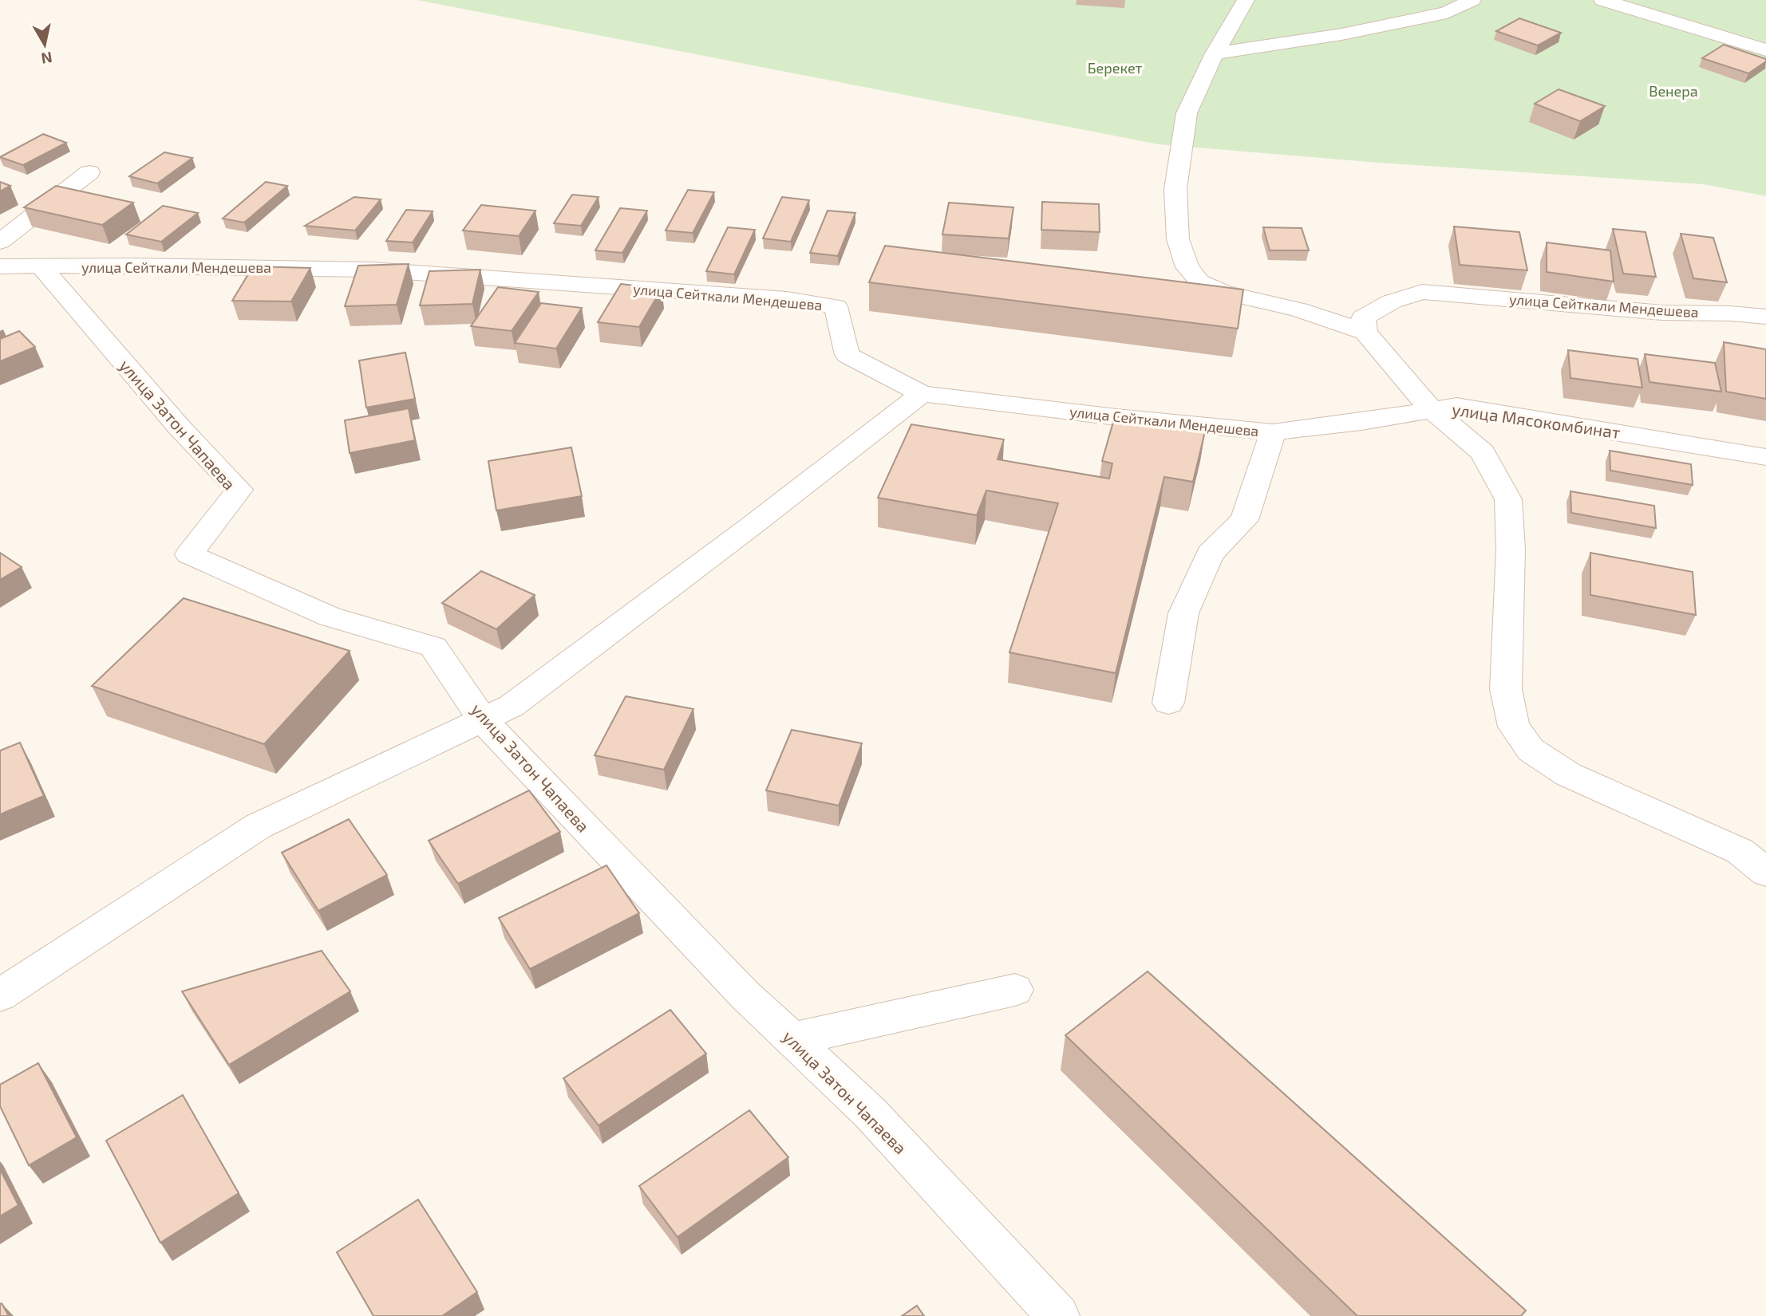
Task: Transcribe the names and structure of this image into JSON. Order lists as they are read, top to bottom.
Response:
{
  "streets": {
    "street": ["улица Сейткали Мендешева", "улица Мясокомбинат", "улица Затон Чапаева"]
  },
  "crossings": [
    ["улица Сейткали Мендешева", "улица Мясокомбинат"],
    ["улица Сейткали Мендешева", "улица Затон Чапаева"]
  ],
  "parks": ["Берекет", "Венера"],
  "north": "bottom"
}
